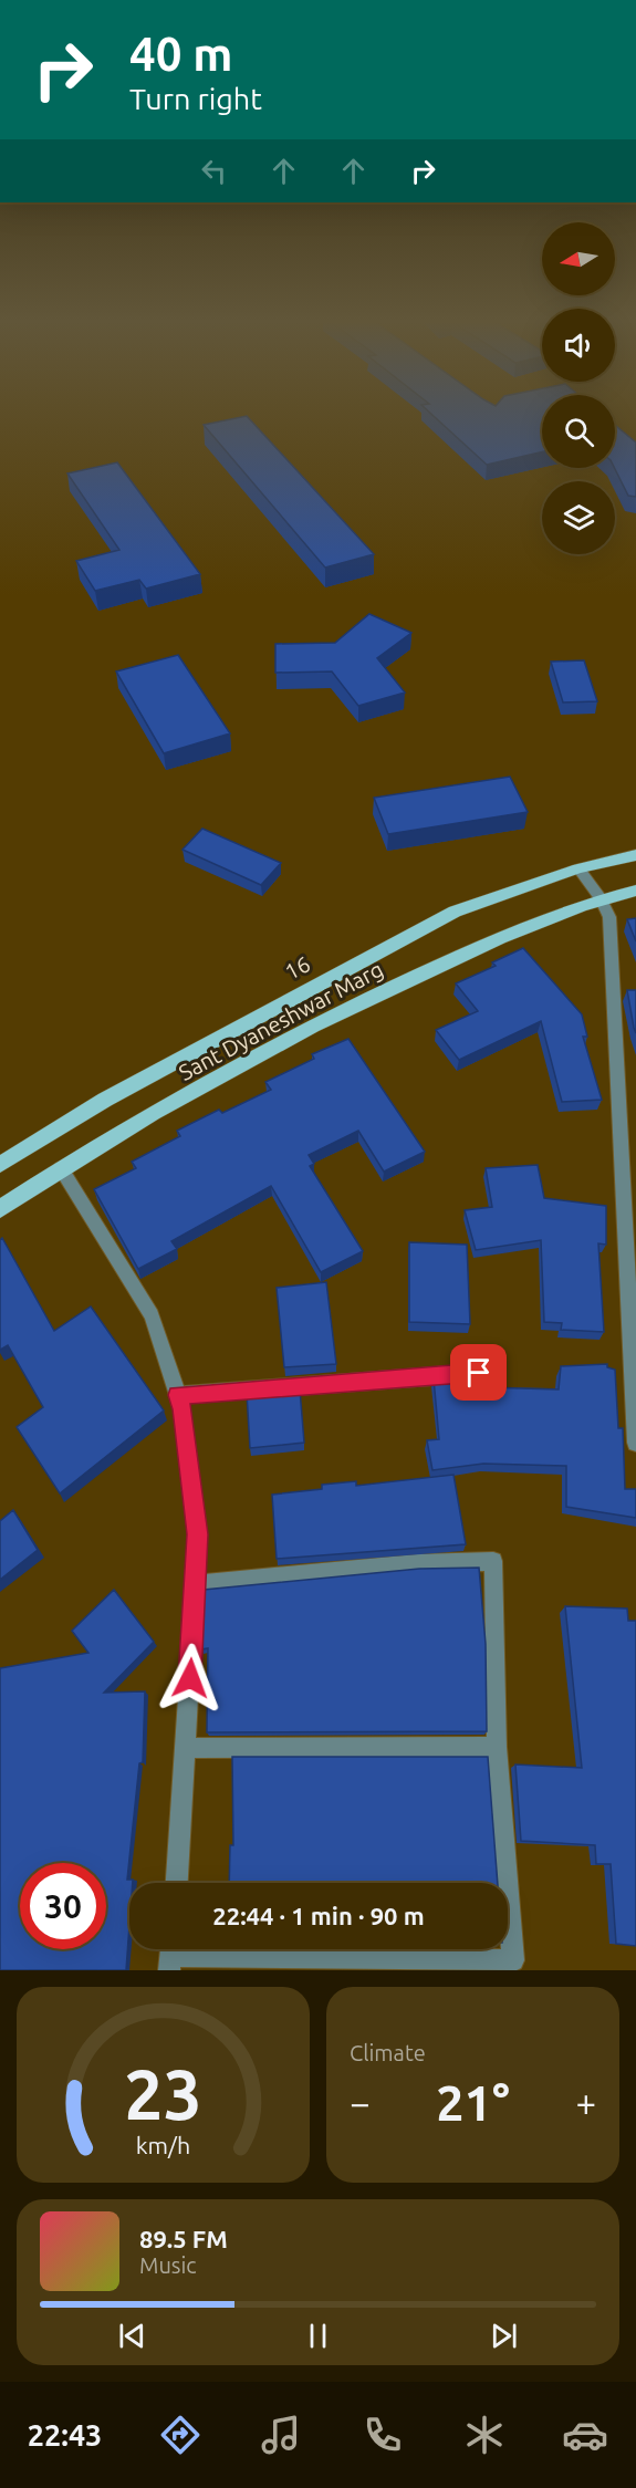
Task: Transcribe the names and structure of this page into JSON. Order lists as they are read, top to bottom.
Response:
{
  "streets": {
    "main road": ["16", "Sant Dyaneshwar Marg"]
  },
  "north": "left",
  "page": {
    "turn": ["40 m", "Turn right"],
    "limit": "30",
    "trip": "22:44 · 1 min · 90 m",
    "tile": "Climate",
    "heat": ["−", "21°", "+"],
    "song": ["89.5 FM", "Music"],
    "tabs": "22:43",
    "gauge": ["23", "km/h"]
  }
}
